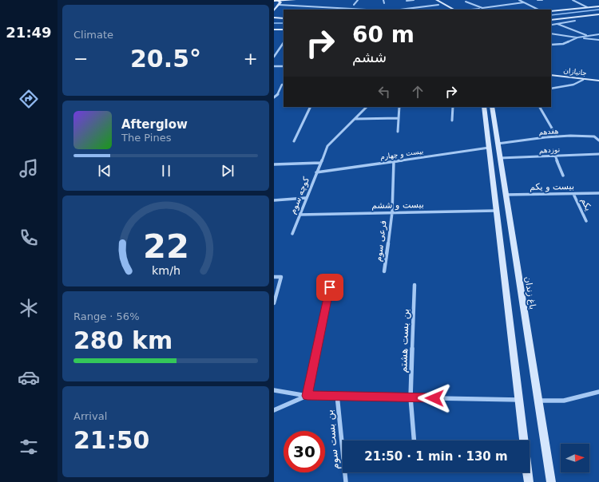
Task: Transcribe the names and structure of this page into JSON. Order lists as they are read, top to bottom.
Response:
{
  "streets": {
    "main road": ["جانبازان", "باغ زندان"],
    "street": [
      "هفدهم",
      "نوزدهم",
      "بیست و چهارم",
      "بیست و یکم",
      "کوچه سوم",
      "یکم",
      "بیست و ششم",
      "فرعی سوم",
      "بن بست هشتم",
      "بن بست سوم"
    ]
  },
  "crossings": [
    ["هفدهم", "باغ زندان"],
    ["نوزدهم", "باغ زندان"],
    ["بیست و چهارم", "کوچه سوم"],
    ["بیست و چهارم", "فرعی سوم"],
    ["بیست و یکم", "یکم"],
    ["بیست و یکم", "باغ زندان"],
    ["کوچه سوم", "بیست و ششم"],
    ["بیست و ششم", "فرعی سوم"]
  ],
  "north": "right",
  "page": {
    "tabs": "21:49",
    "tile": [
      "Climate",
      ["Range · 56%", "280 km"],
      ["Arrival", "21:50"]
    ],
    "turn": ["60 m", "ششم"],
    "heat": ["−", "20.5°", "+"],
    "song": ["Afterglow", "The Pines"],
    "limit": "30",
    "trip": "21:50 · 1 min · 130 m",
    "gauge": ["22", "km/h"]
  }
}
